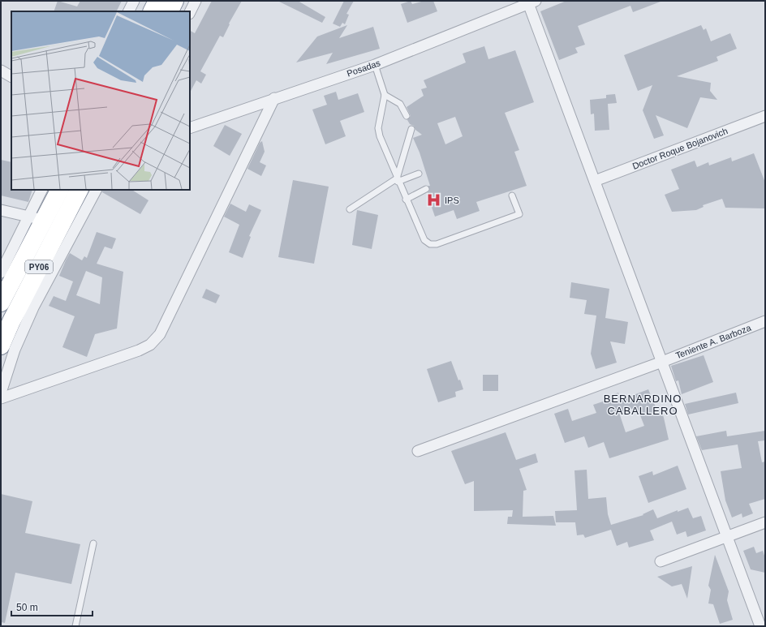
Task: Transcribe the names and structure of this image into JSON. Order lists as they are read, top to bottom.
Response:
{
  "streets": {
    "highway": ["PY06"],
    "street": ["Posadas", "Doctor Roque Bojanovich", "Teniente A. Barboza"]
  },
  "districts": ["BERNARDINO CABALLERO"],
  "places": {
    "hospital": ["IPS"]
  },
  "scale_bar": "50 m"
}
